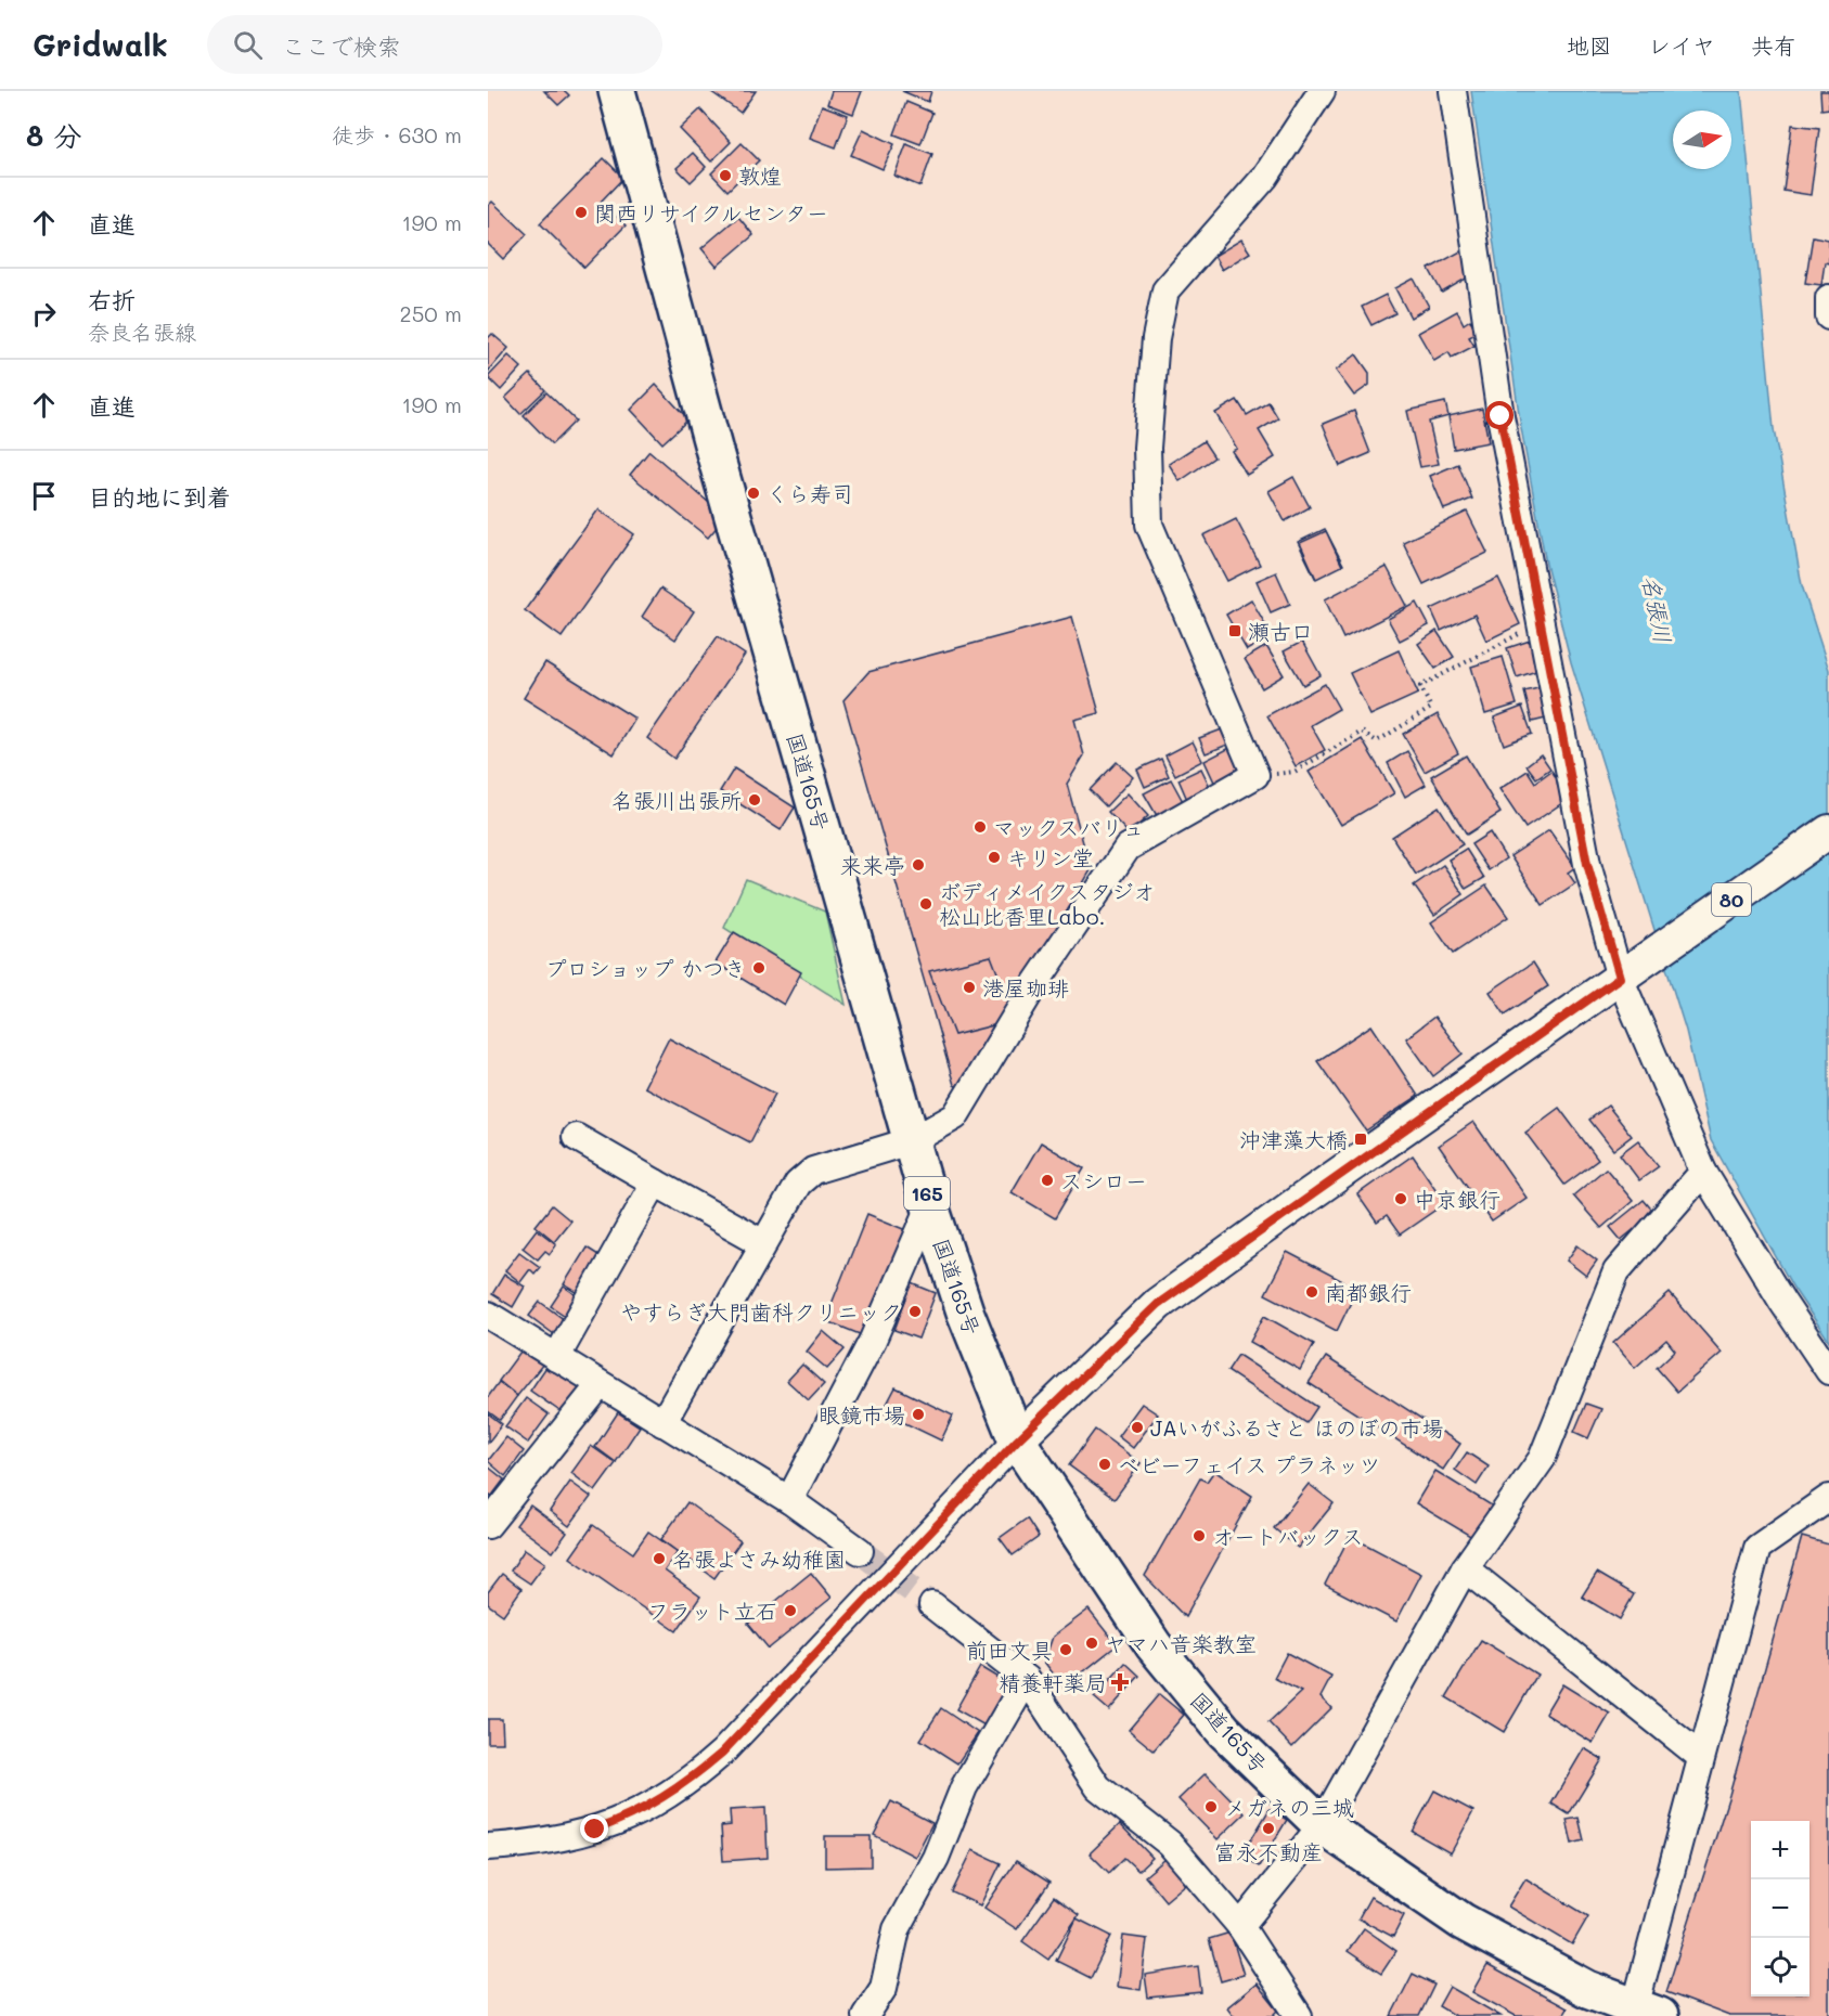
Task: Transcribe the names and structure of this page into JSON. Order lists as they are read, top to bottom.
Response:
{
  "streets": {
    "highway": ["国道165号", "165"],
    "main road": ["80"]
  },
  "crossings": [
    ["国道165号", "80"]
  ],
  "water": ["名張川"],
  "places": {
    "other": [
      "敦煌",
      "関西リサイクルセンター",
      "くら寿司",
      "名張川出張所",
      "マックスバリュ",
      "キリン堂",
      "来来亭",
      "ボディメイクスタジオ 松山比香里Labo.",
      "プロショップ かつき",
      "港屋珈琲",
      "スシロー",
      "中京銀行",
      "南都銀行",
      "やすらぎ大門歯科クリニック",
      "眼鏡市場",
      "JAいがふるさと ほのぼの市場",
      "ベビーフェイス プラネッツ",
      "オートバックス",
      "名張よさみ幼稚園",
      "フラット立石",
      "ヤマハ音楽教室",
      "前田文具",
      "メガネの三城",
      "富永不動産"
    ],
    "transit": ["瀬古口", "沖津藻大橋"],
    "health": ["精養軒薬局"]
  },
  "north": "right",
  "page": {
    "header": "Gridwalk",
    "search": "ここで検索",
    "nav": ["地図", "レイヤ", "共有"],
    "heading": ["8 分", "徒歩 · 630 m"],
    "list": [
      ["直進", "190 m"],
      ["右折", "奈良名張線", "250 m"],
      ["直進", "190 m"],
      "目的地に到着"
    ],
    "map_buttons": ["+", "−"]
  }
}
